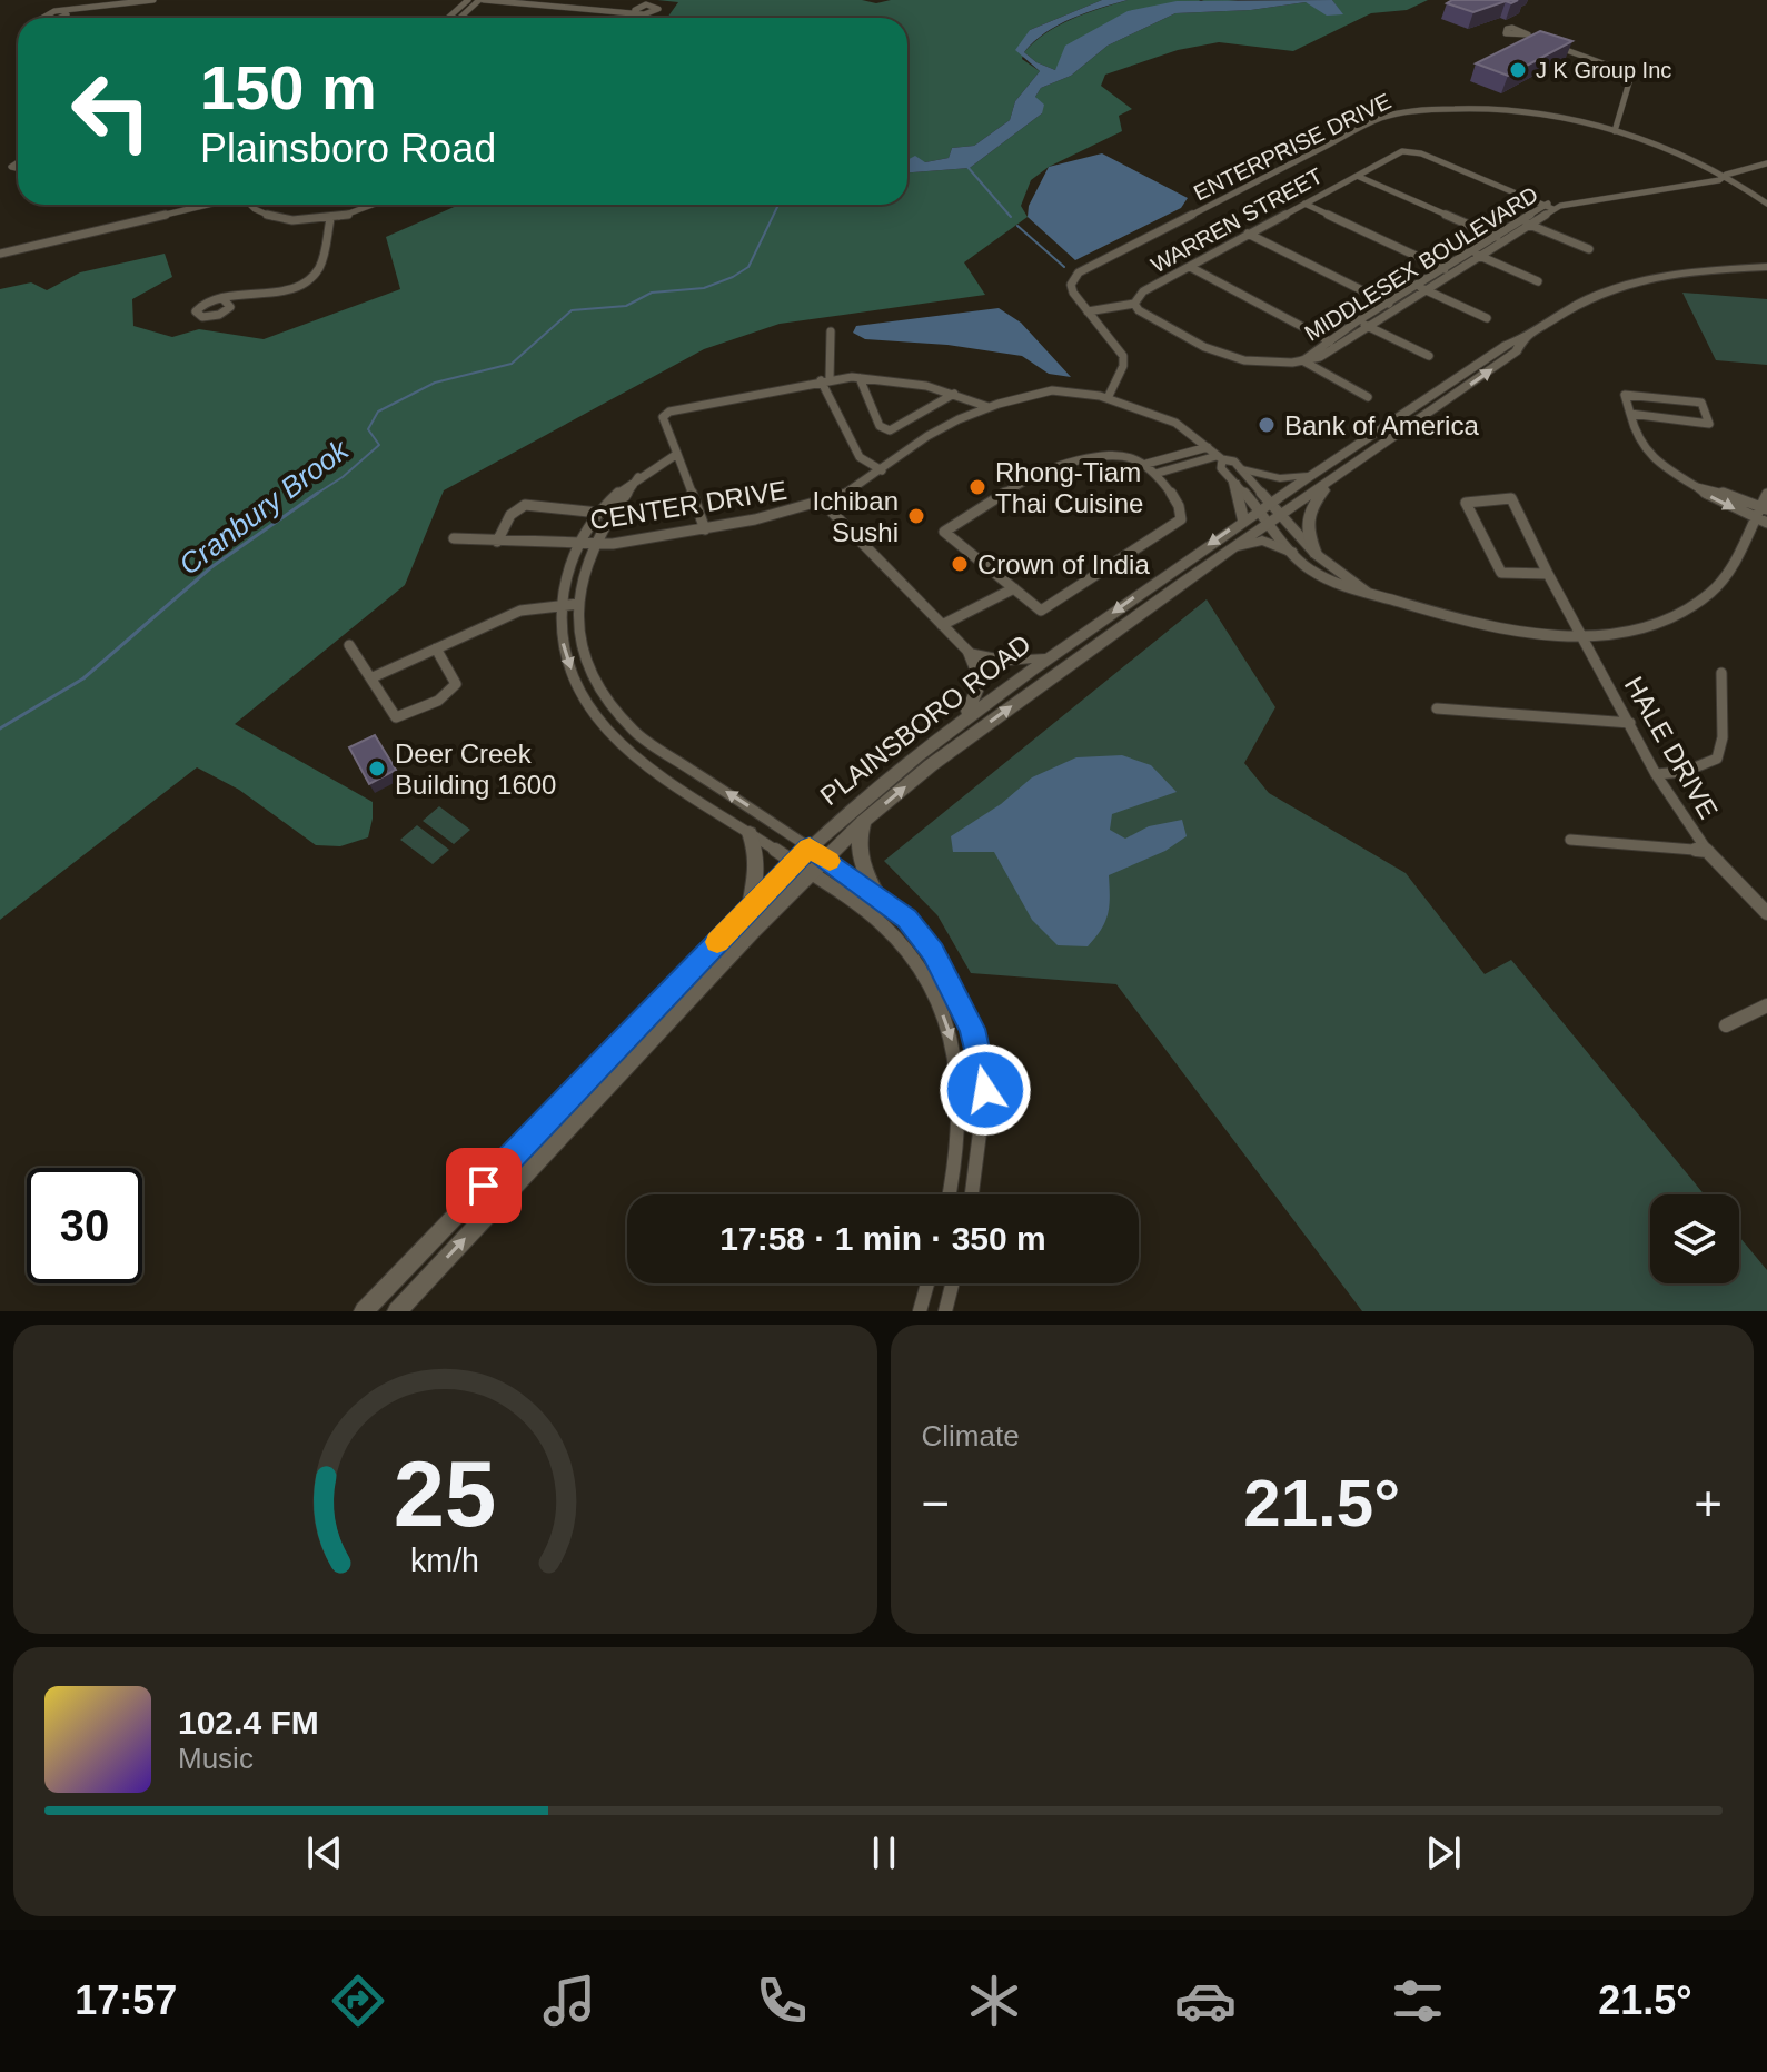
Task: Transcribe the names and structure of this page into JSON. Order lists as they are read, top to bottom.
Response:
{
  "streets": {
    "street": [
      "ENTERPRISE DRIVE",
      "WARREN STREET",
      "MIDDLESEX BOULEVARD",
      "CENTER DRIVE",
      "PLAINSBORO ROAD",
      "HALE DRIVE"
    ]
  },
  "crossings": [
    ["ENTERPRISE DRIVE", "WARREN STREET"],
    ["ENTERPRISE DRIVE", "MIDDLESEX BOULEVARD"],
    ["ENTERPRISE DRIVE", "CENTER DRIVE"],
    ["WARREN STREET", "MIDDLESEX BOULEVARD"],
    ["CENTER DRIVE", "PLAINSBORO ROAD"]
  ],
  "water": ["Cranbury Brook"],
  "places": [
    "J K Group Inc",
    "Bank of America",
    "Rhong-Tiam Thai Cuisine",
    "Ichiban Sushi",
    "Crown of India",
    "Deer Creek Building 1600"
  ],
  "page": {
    "turn": ["150 m", "Plainsboro Road"],
    "limit": "30",
    "trip": "17:58 · 1 min · 350 m",
    "tile": "Climate",
    "heat": ["−", "21.5°", "+"],
    "song": ["102.4 FM", "Music"],
    "tabs": ["17:57", "21.5°"],
    "gauge": ["25", "km/h"]
  }
}
